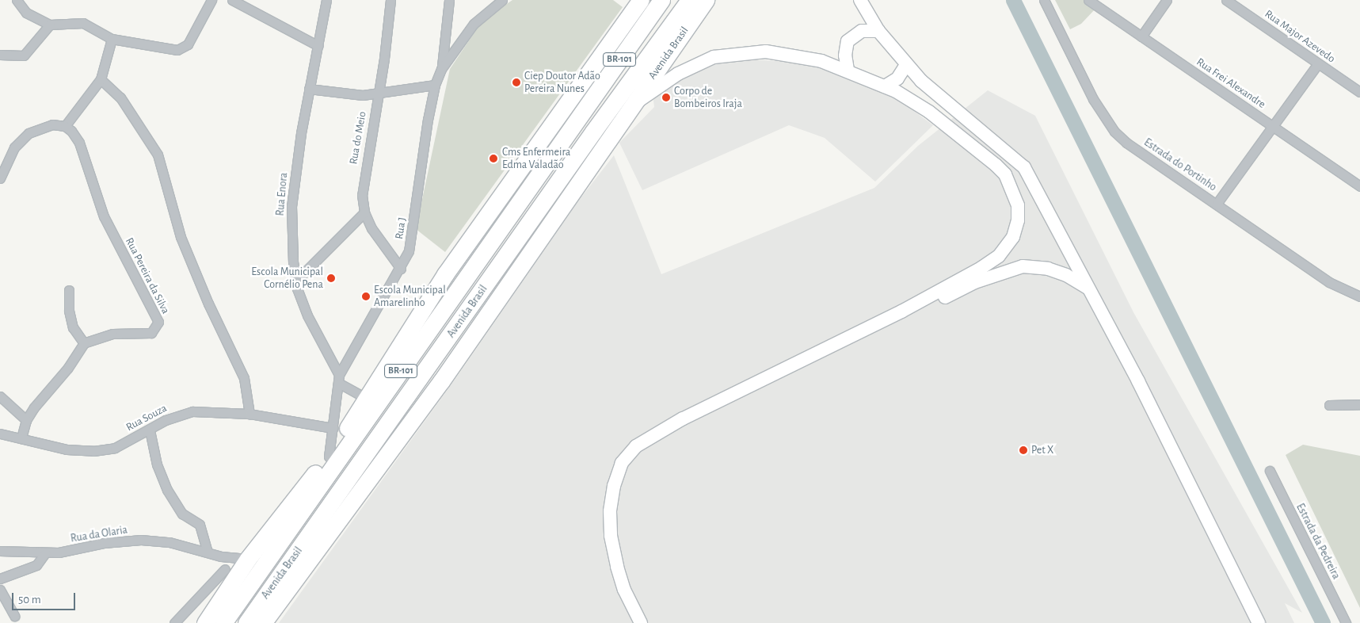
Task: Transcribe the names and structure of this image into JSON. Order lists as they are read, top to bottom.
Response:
{
  "streets": {
    "highway": ["Avenida Brasil", "BR-101"],
    "street": [
      "Rua Major Azevedo",
      "Rua Frei Alexandre",
      "Rua do Meio",
      "Estrada do Portinho",
      "Rua Enora",
      "Rua J",
      "Rua Pereira da Silva",
      "Rua Souza",
      "Rua da Olaria",
      "Estrada da Pedreira"
    ]
  },
  "crossings": [
    ["BR-101", "Rua da Olaria"],
    ["Rua do Meio", "Rua J"],
    ["Rua Enora", "Rua J"]
  ],
  "places": [
    "Ciep Doutor Adão Pereira Nunes",
    "Corpo de Bombeiros Iraja",
    "Cms Enfermeira Edma Valadão",
    "Escola Municipal Cornélio Pena",
    "Escola Municipal Amarelinho",
    "Pet X"
  ],
  "scale_bar": "50 m"
}
